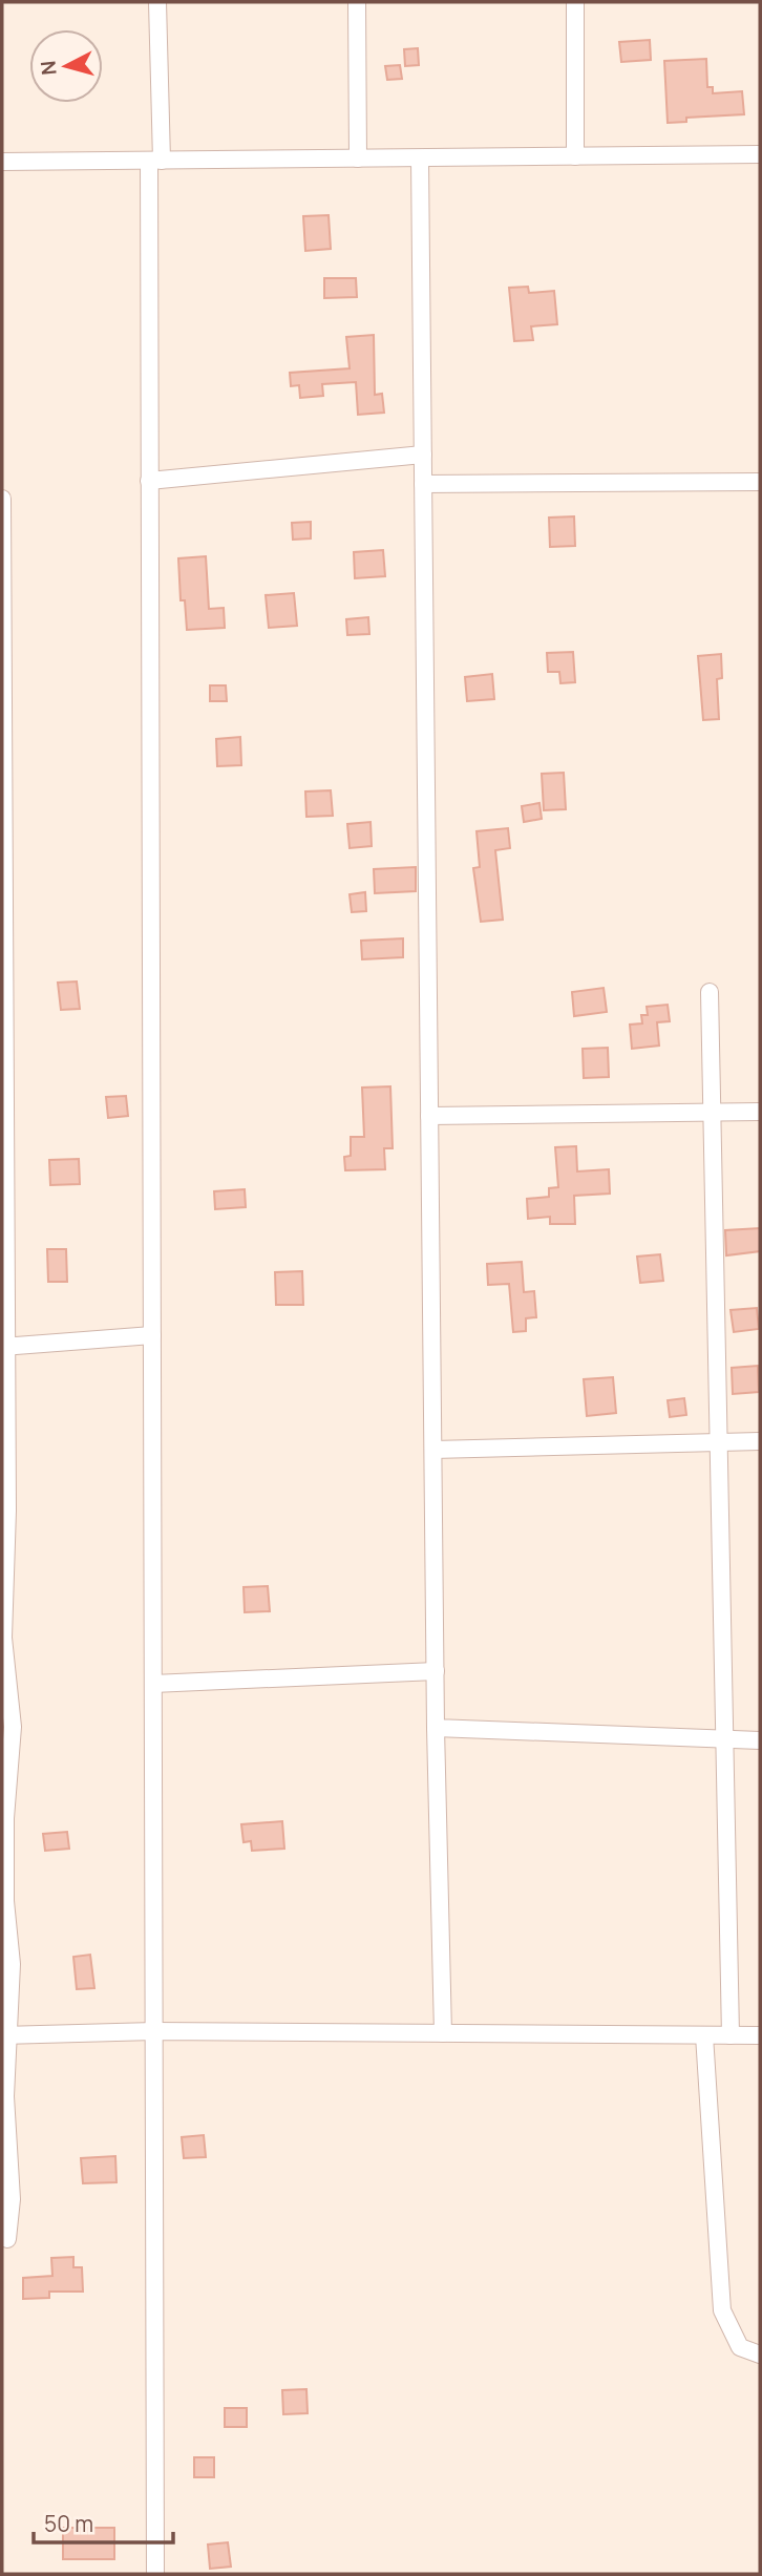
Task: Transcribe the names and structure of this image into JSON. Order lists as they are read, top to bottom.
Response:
{
  "scale_bar": "50 m",
  "north": "left"
}
